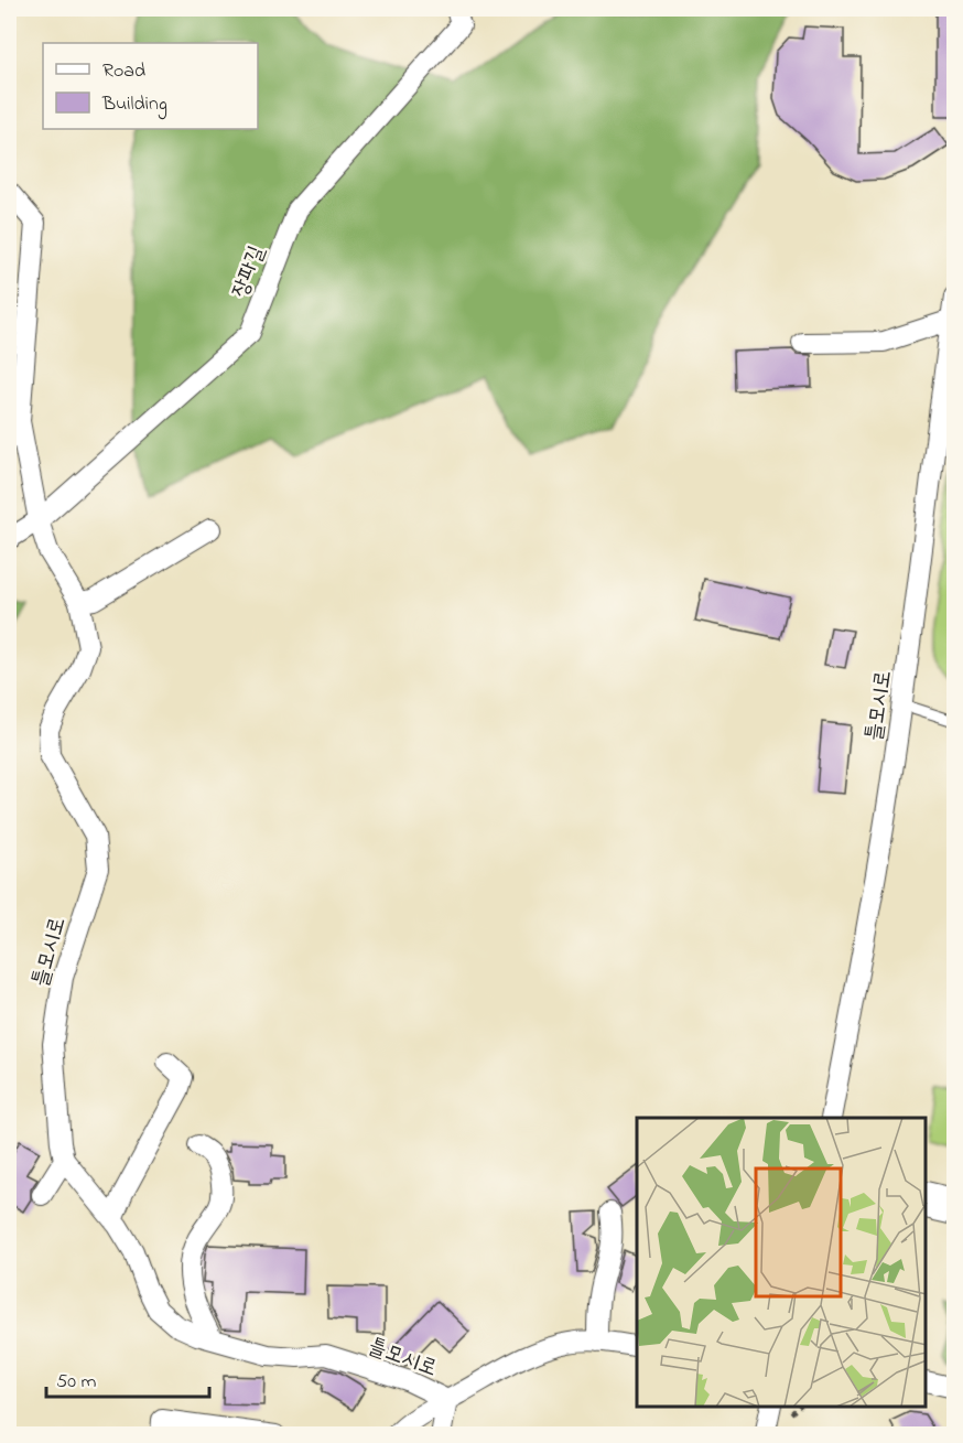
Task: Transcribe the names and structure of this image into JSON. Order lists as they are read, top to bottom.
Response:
{
  "streets": {
    "street": ["장파길", "틀모시로"]
  },
  "legend": ["Road", "Building"],
  "scale_bar": "50 m"
}
